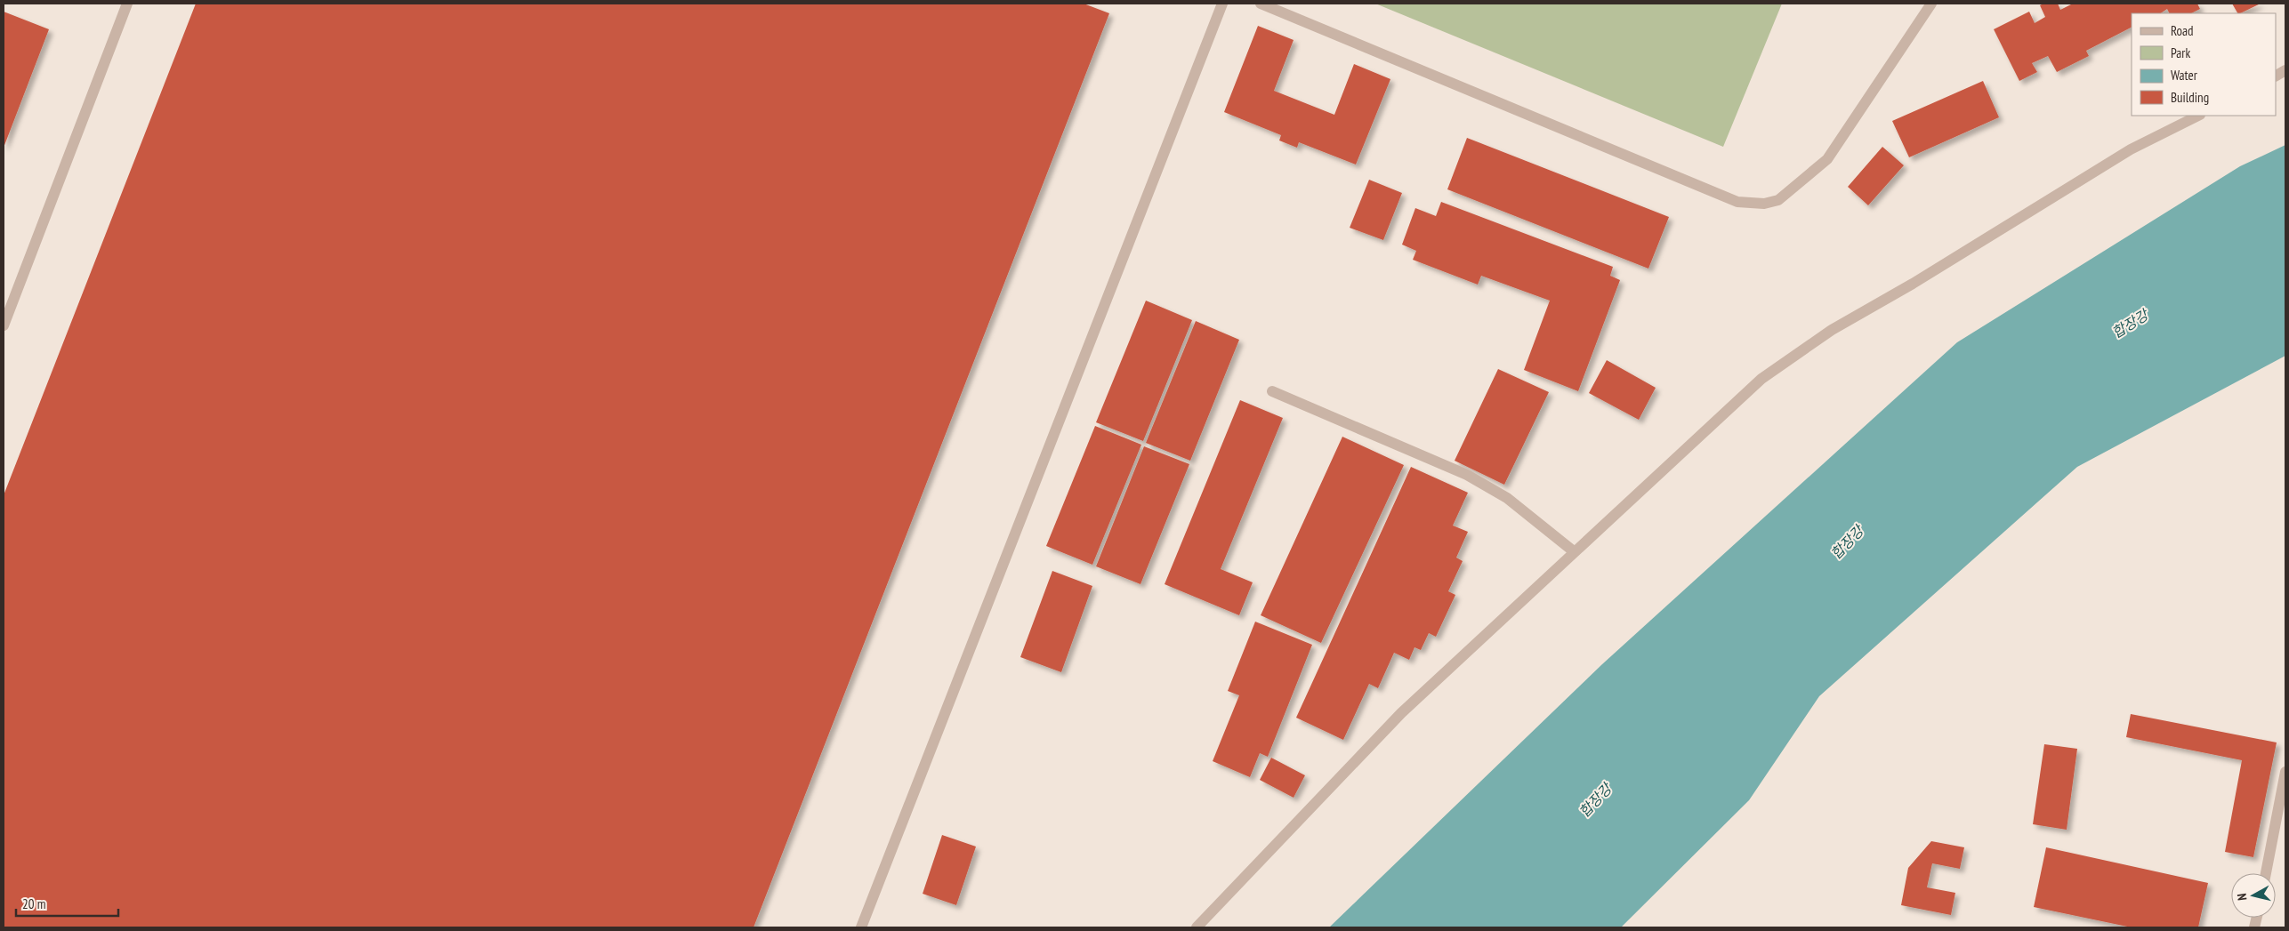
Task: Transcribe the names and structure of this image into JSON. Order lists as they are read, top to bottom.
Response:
{
  "water": ["합장강"],
  "legend": [
    "Road",
    "Park",
    "Water",
    "Building"
  ],
  "scale_bar": "20 m",
  "north": "left"
}
